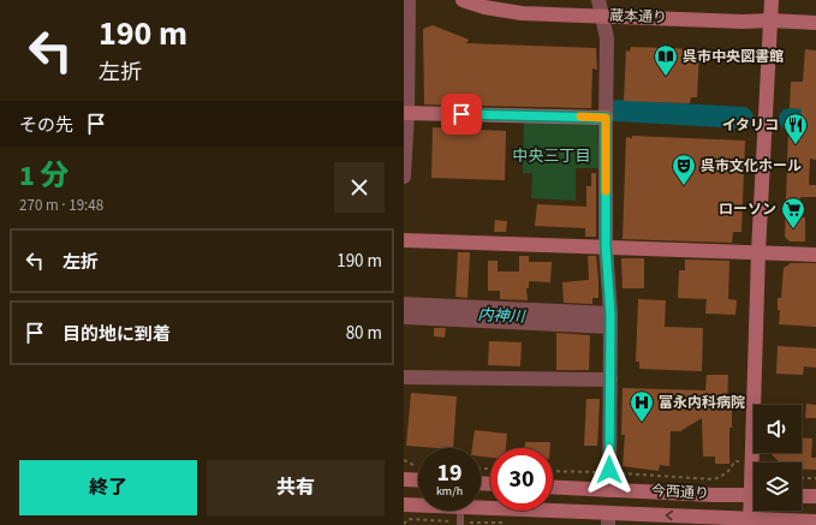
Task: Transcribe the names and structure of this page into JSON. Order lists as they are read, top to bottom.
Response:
{
  "streets": {
    "street": ["蔵本通り", "今西通り"]
  },
  "districts": ["中央三丁目"],
  "water": ["内神川"],
  "places": {
    "library": ["呉市中央図書館"],
    "restaurant": ["イタリコ"],
    "theatre": ["呉市文化ホール"],
    "supermarket": ["ローソン"],
    "hospital": ["富永内科病院"]
  },
  "page": {
    "turn": ["190 m", "左折"],
    "then": "その先",
    "heading": ["1 分", "270 m · 19:48"],
    "list": [
      {
        "name": "左折",
        "value": "190 m"
      },
      {
        "name": "目的地に到着",
        "value": "80 m"
      }
    ],
    "speed": "19 km/h",
    "limit": "30",
    "buttons": ["終了", "共有"]
  }
}
